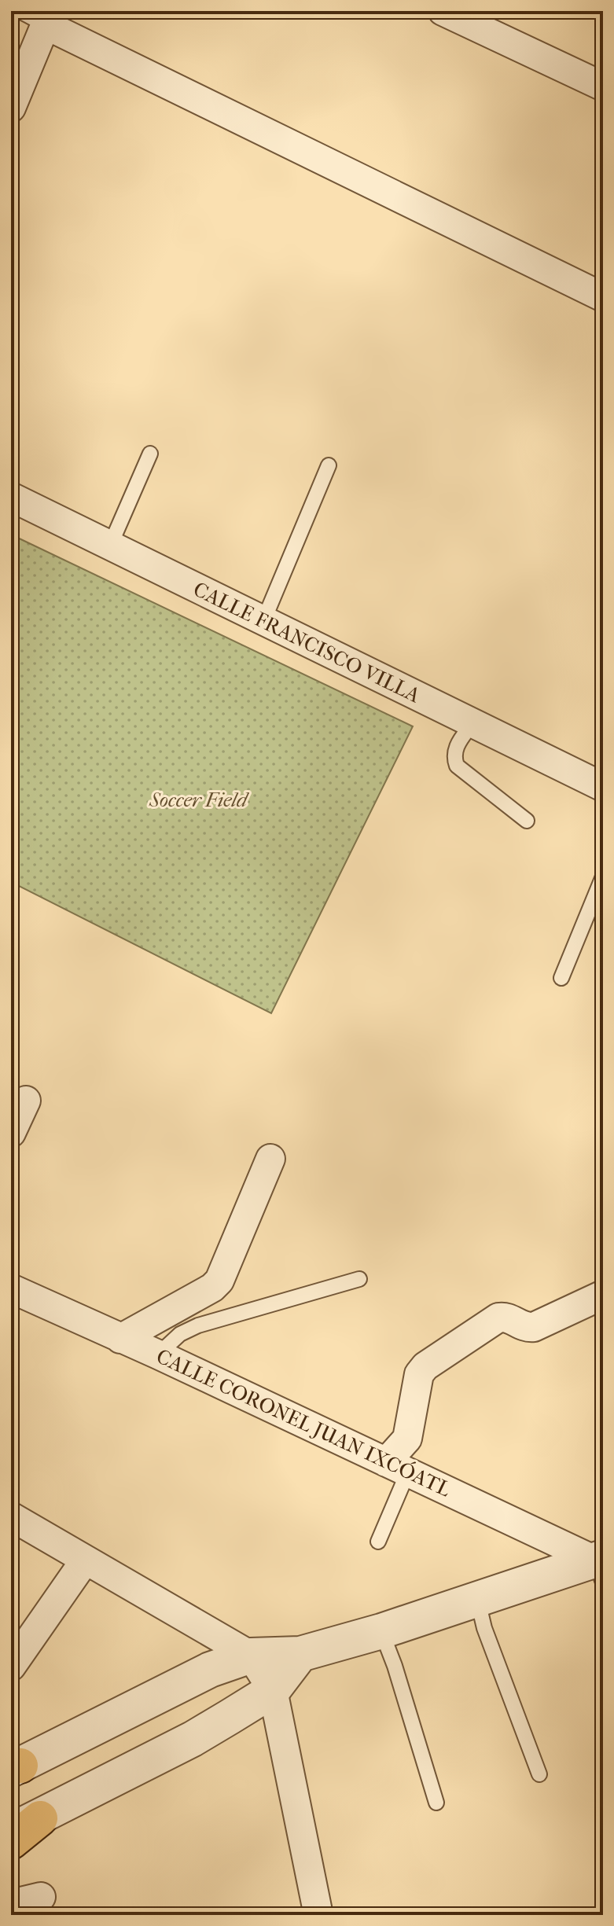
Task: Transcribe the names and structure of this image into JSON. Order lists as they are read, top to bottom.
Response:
{
  "streets": {
    "street": ["CALLE FRANCISCO VILLA", "CALLE CORONEL JUAN IXCÓATL"]
  },
  "parks": ["Soccer Field"]
}
